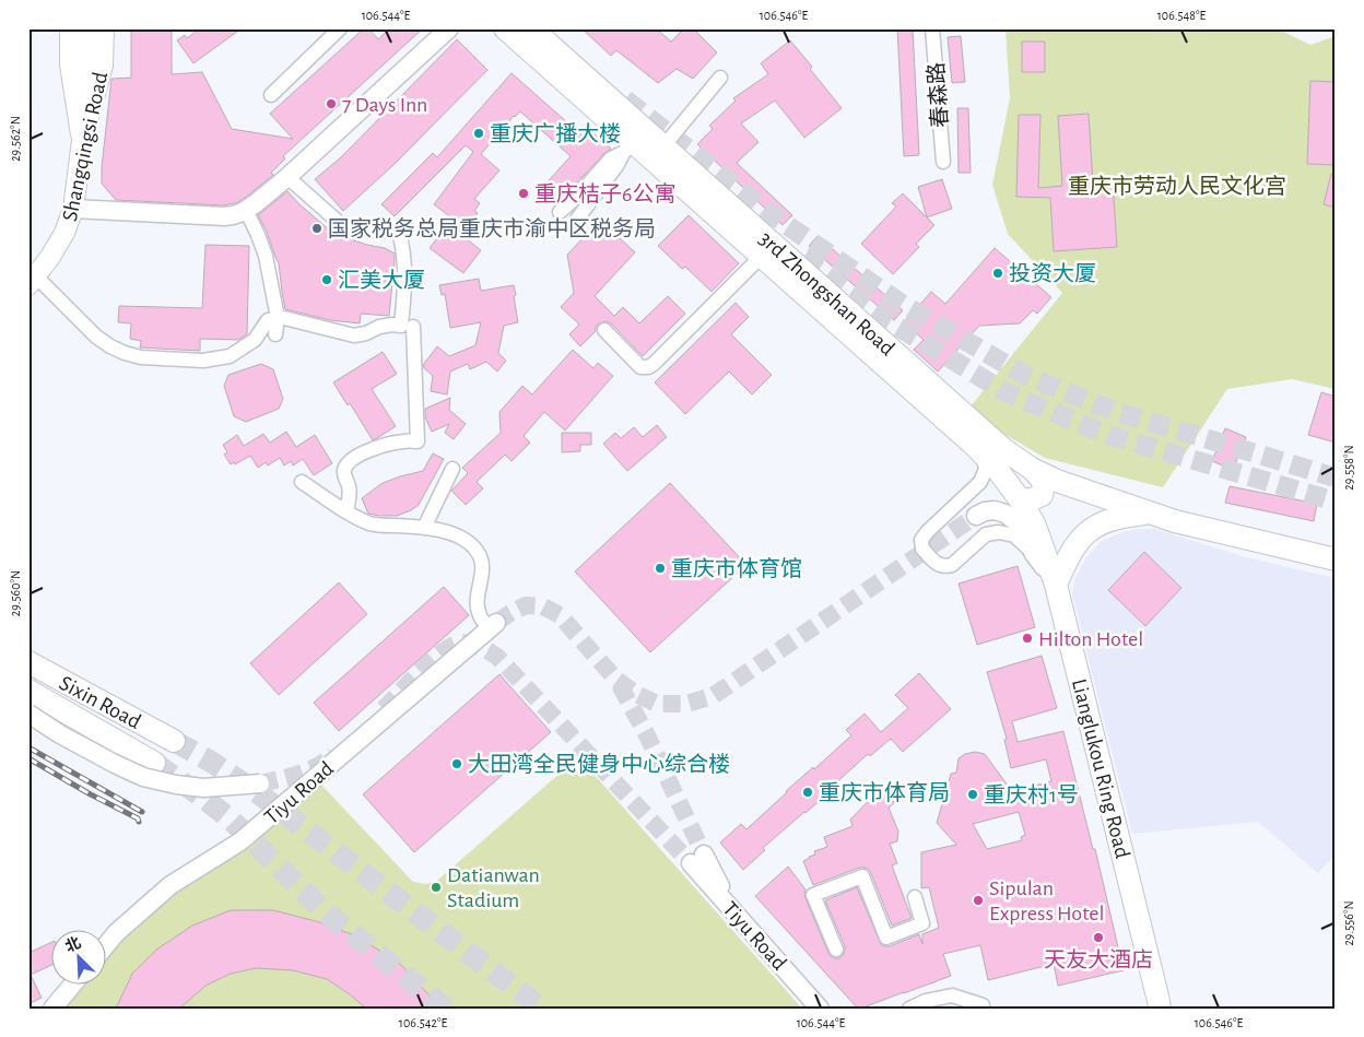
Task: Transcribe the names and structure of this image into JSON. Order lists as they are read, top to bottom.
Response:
{
  "streets": {
    "main road": [
      "Shangqingsi Road",
      "3rd Zhongshan Road",
      "Sixin Road",
      "Lianglukou Ring Road"
    ],
    "street": ["春森路", "Tiyu Road"]
  },
  "crossings": [
    ["3rd Zhongshan Road", "Lianglukou Ring Road"]
  ],
  "parks": ["重庆市劳动人民文化宫"],
  "places": [
    "7 Days Inn",
    "重庆广播大楼",
    "重庆桔子6公寓",
    "国家税务总局重庆市渝中区税务局",
    "投资大厦",
    "汇美大厦",
    "重庆市体育馆",
    "Hilton Hotel",
    "大田湾全民健身中心综合楼",
    "重庆市体育局",
    "重庆村1号",
    "Datianwan Stadium",
    "Sipulan Express Hotel",
    "天友大酒店"
  ],
  "north": "top left",
  "coordinates": [
    "106.544°E",
    "106.546°E",
    "106.548°E",
    "29.562°N",
    "29.558°N",
    "29.560°N",
    "29.556°N",
    "106.542°E"
  ]
}
